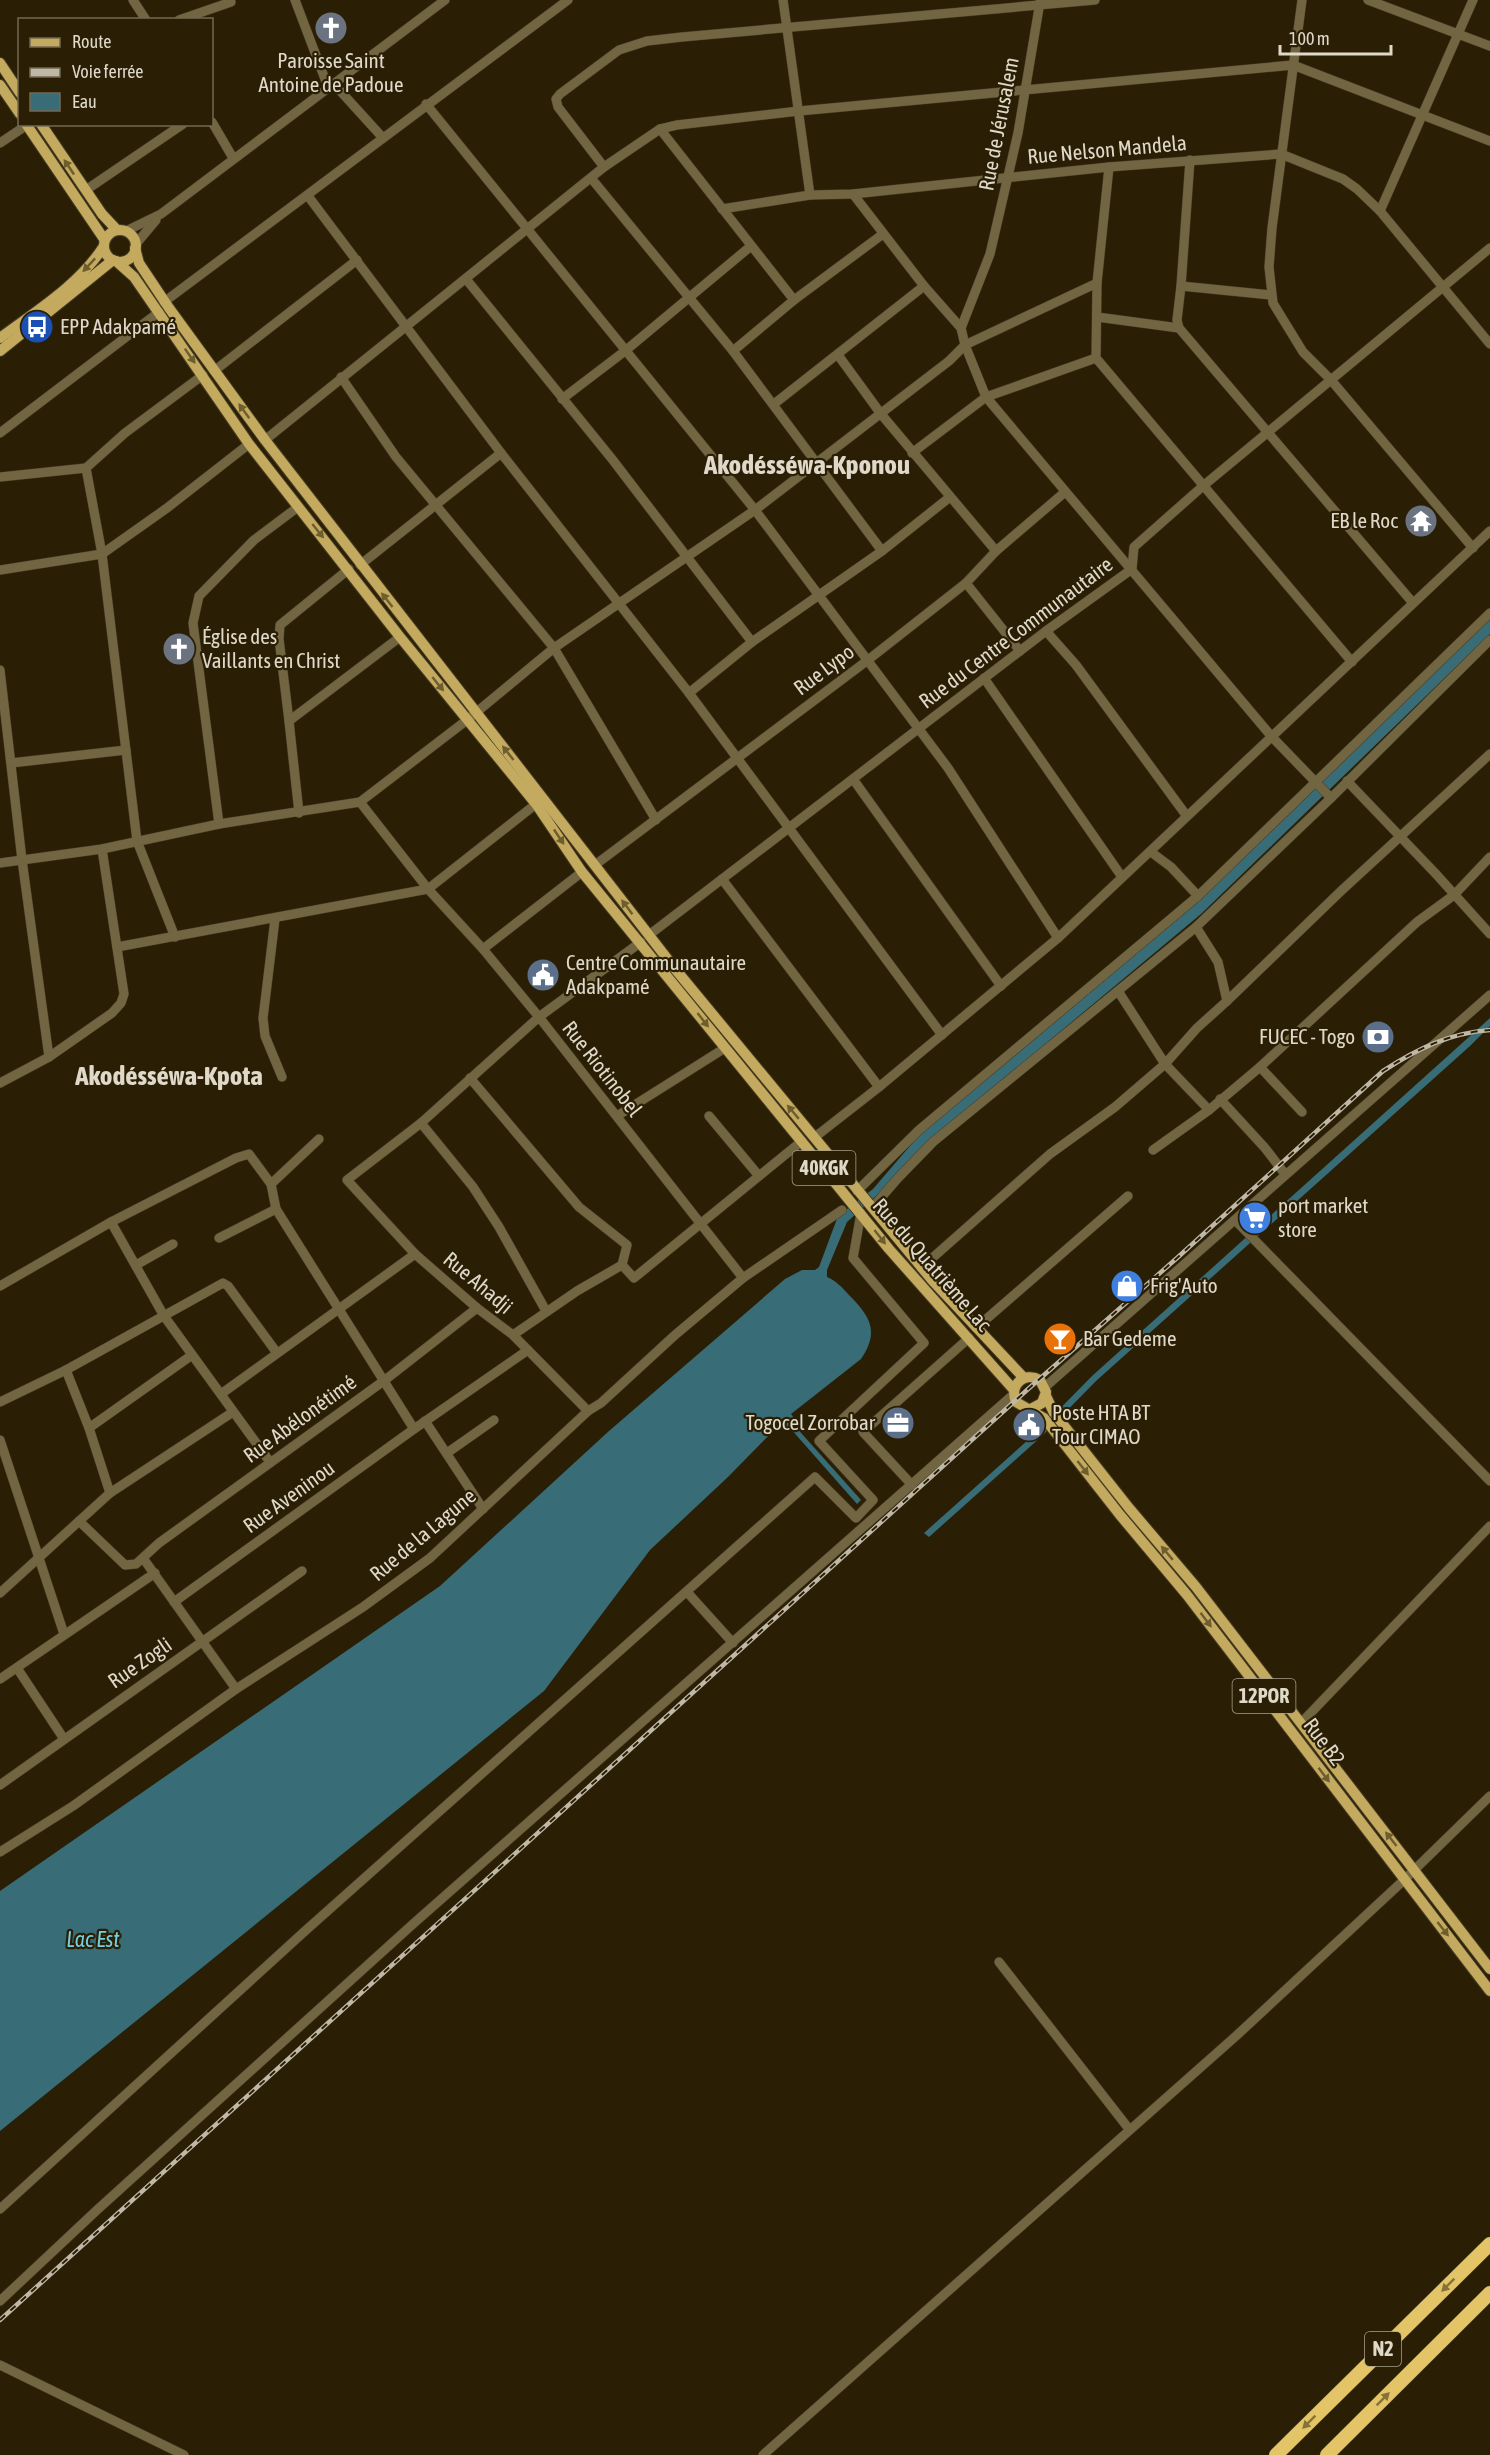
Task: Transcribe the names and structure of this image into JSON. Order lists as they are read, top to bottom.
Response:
{
  "streets": {
    "highway": ["N2"],
    "main road": [
      "40KGK",
      "Rue du Quatrième Lac",
      "12POR",
      "Rue B2"
    ],
    "street": [
      "Rue de Jérusalem",
      "Rue Nelson Mandela",
      "Rue du Centre Communautaire",
      "Rue Lypo",
      "Rue Riotinobel",
      "Rue Ahadji",
      "Rue Abélonétimé",
      "Rue Aveninou",
      "Rue de la Lagune",
      "Rue Zogli"
    ]
  },
  "crossings": [
    ["Rue de Jérusalem", "Rue Nelson Mandela"],
    ["Rue Nelson Mandela", "Rue du Centre Communautaire"],
    ["Rue du Centre Communautaire", "Rue Riotinobel"],
    ["Rue du Centre Communautaire", "Rue du Quatrième Lac"],
    ["Rue du Centre Communautaire", "Rue Ahadji"],
    ["Rue Riotinobel", "Rue de la Lagune"],
    ["40KGK", "Rue du Quatrième Lac"],
    ["40KGK", "Rue B2"],
    ["Rue du Quatrième Lac", "Rue B2"],
    ["Rue Ahadji", "Rue Abélonétimé"],
    ["Rue Ahadji", "Rue Aveninou"],
    ["Rue Ahadji", "Rue de la Lagune"]
  ],
  "districts": ["Akodésséwa-Kponou", "Akodésséwa-Kpota"],
  "water": ["Lac Est"],
  "places": {
    "church": ["Paroisse Saint Antoine de Padoue", "Église des Vaillants en Christ"],
    "bus stop": ["EPP Adakpamé"],
    "temple": ["EB le Roc"],
    "public building": ["Centre Communautaire Adakpamé", "Poste HTA BT Tour CIMAO"],
    "bank": ["FUCEC - Togo"],
    "supermarket": ["port market store"],
    "shop": ["Frig'Auto"],
    "bar": ["Bar Gedeme"],
    "office": ["Togocel Zorrobar"]
  },
  "legend": ["Route", "Voie ferrée", "Eau"],
  "scale_bar": "100 m"
}
